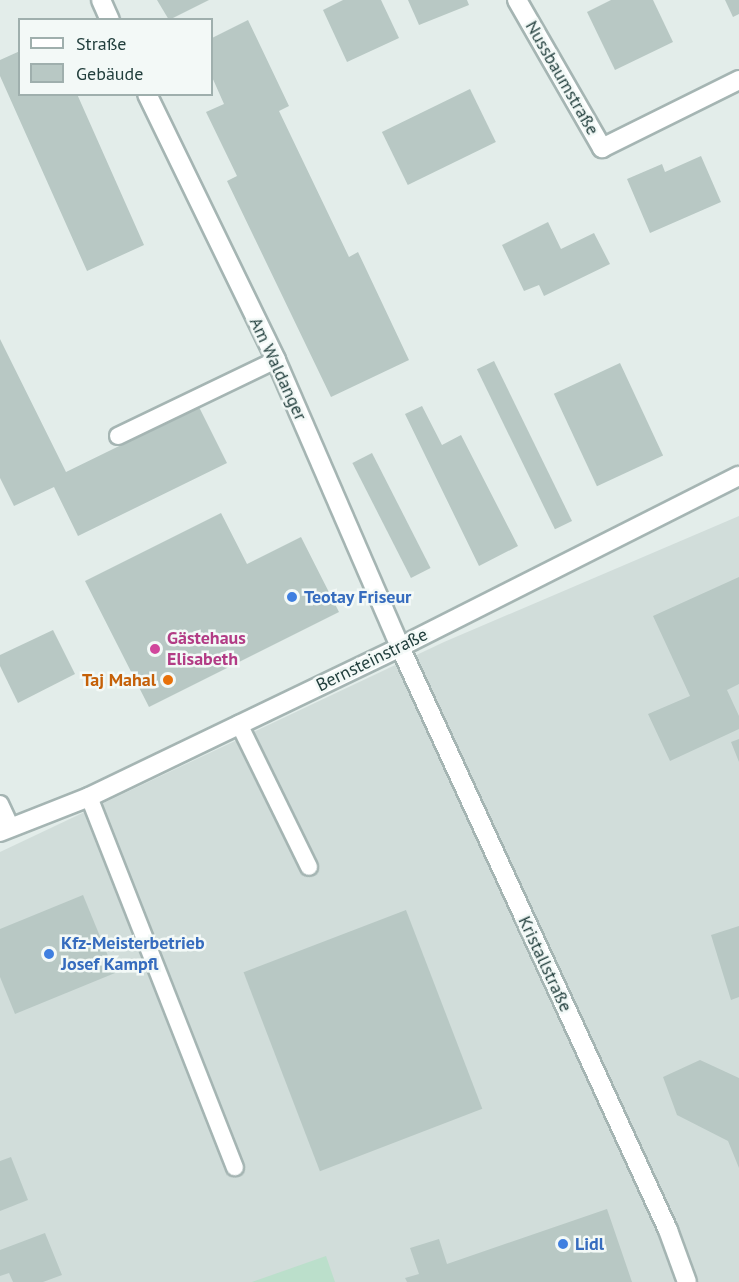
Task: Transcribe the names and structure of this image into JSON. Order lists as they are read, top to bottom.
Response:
{
  "streets": {
    "street": [
      "Nussbaumstraße",
      "Am Waldanger",
      "Bernsteinstraße",
      "Kristallstraße"
    ]
  },
  "crossings": [
    ["Am Waldanger", "Bernsteinstraße"],
    ["Am Waldanger", "Kristallstraße"],
    ["Bernsteinstraße", "Kristallstraße"]
  ],
  "places": [
    "Teotay Friseur",
    "Gästehaus Elisabeth",
    "Taj Mahal",
    "Kfz-Meisterbetrieb Josef Kampfl",
    "Lidl"
  ],
  "legend": ["Straße", "Gebäude"]
}
